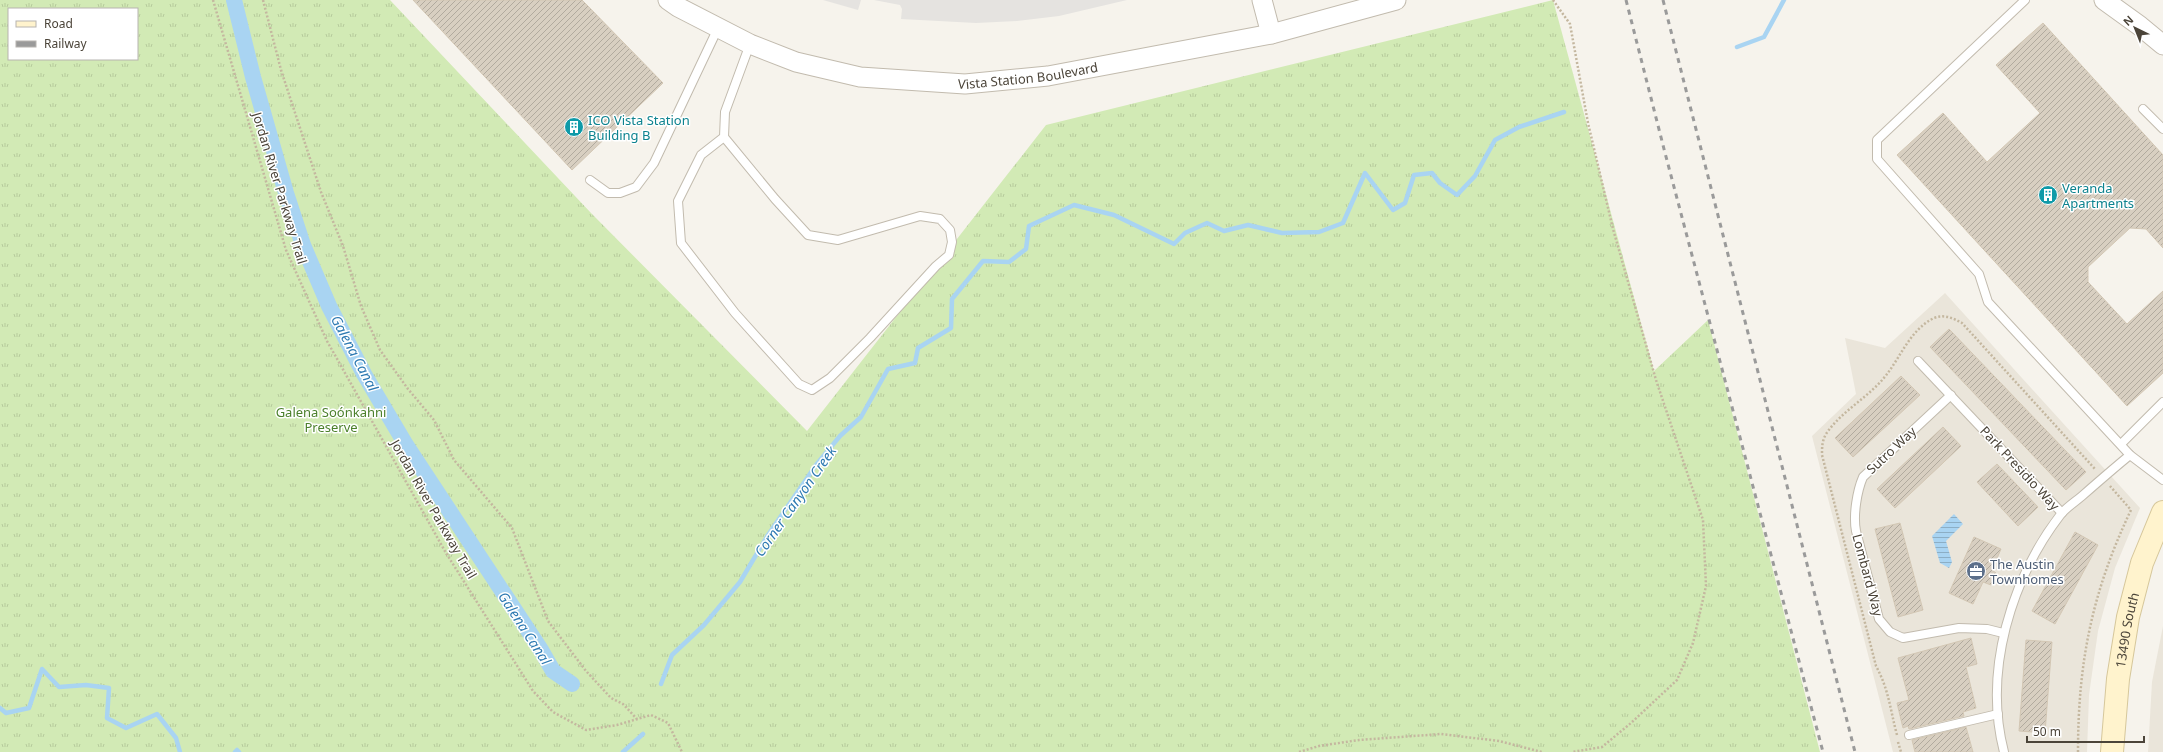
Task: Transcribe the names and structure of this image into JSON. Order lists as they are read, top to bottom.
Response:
{
  "streets": {
    "main road": ["13490 South"],
    "street": ["Vista Station Boulevard"],
    "lane": ["Sutro Way", "Park Presidio Way", "Lombard Way"],
    "path": ["Jordan River Parkway Trail"]
  },
  "crossings": [
    ["Sutro Way", "Park Presidio Way"],
    ["Sutro Way", "Lombard Way"],
    ["Park Presidio Way", "Lombard Way"]
  ],
  "water": ["Galena Canal", "Corner Canyon Creek"],
  "parks": ["Galena Soónkahni Preserve"],
  "places": {
    "building": ["ICO Vista Station Building B", "Veranda Apartments"],
    "office": ["The Austin Townhomes"]
  },
  "legend": ["Road", "Railway"],
  "scale_bar": "50 m",
  "north": "top left"
}
